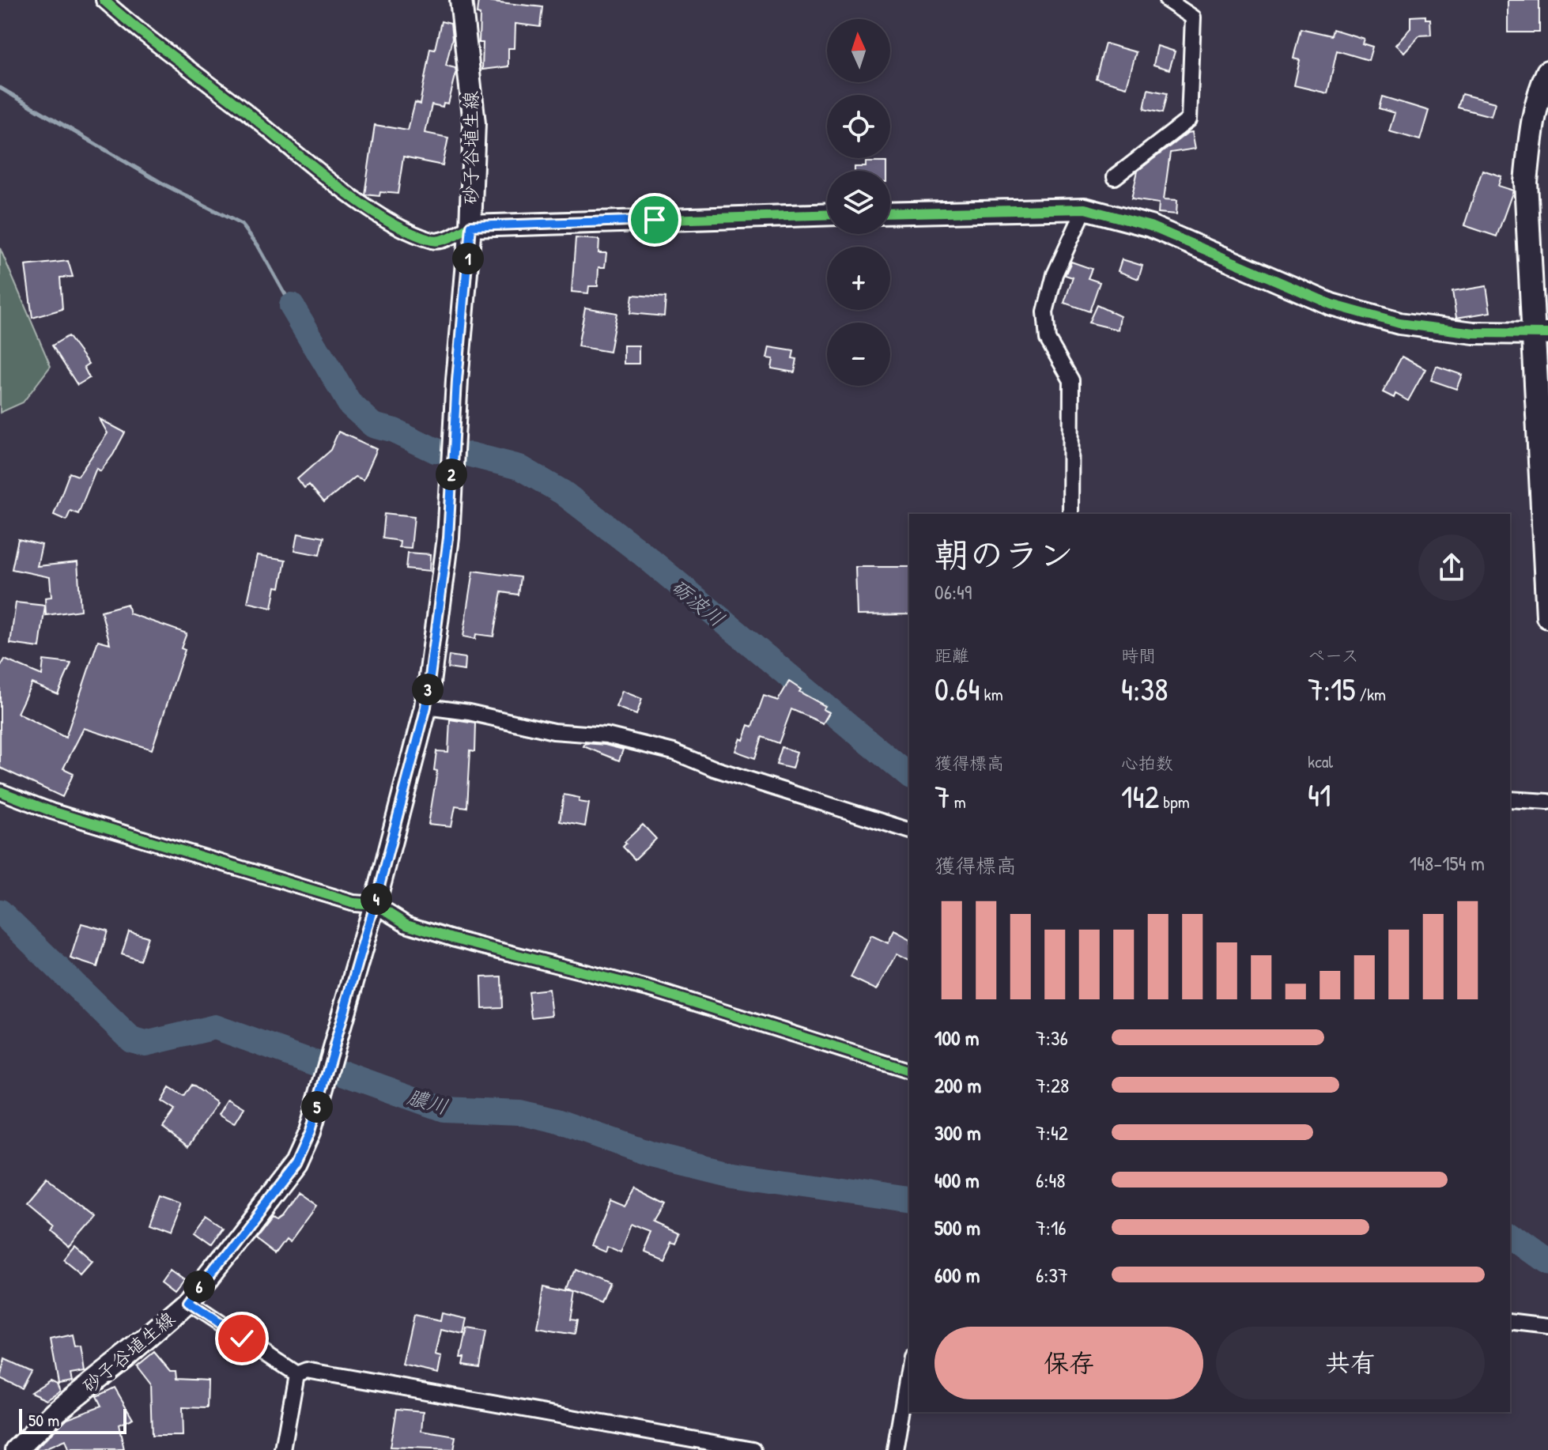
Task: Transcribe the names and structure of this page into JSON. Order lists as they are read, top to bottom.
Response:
{
  "streets": {
    "main road": ["砂子谷埴生線"]
  },
  "water": ["砺波川", "膿川"],
  "scale_bar": "50 m",
  "north": "top",
  "page": {
    "map_buttons": ["+", "−"],
    "pins": [
      "1",
      "2",
      "3",
      "4",
      "5",
      "6"
    ],
    "heading": ["朝のラン", "06:49"],
    "stats": [
      ["距離", "0.64 km"],
      ["時間", "4:38"],
      ["ペース", "7:15 /km"],
      ["獲得標高", "7 m"],
      ["心拍数", "142 bpm"],
      ["kcal", "41"]
    ],
    "chart": ["獲得標高", "148–154 m"],
    "list": [
      {
        "name": "100 m",
        "note": "7:36"
      },
      {
        "name": "200 m",
        "note": "7:28"
      },
      {
        "name": "300 m",
        "note": "7:42"
      },
      {
        "name": "400 m",
        "note": "6:48"
      },
      {
        "name": "500 m",
        "note": "7:16"
      },
      {
        "name": "600 m",
        "note": "6:37"
      }
    ],
    "buttons": ["保存", "共有"],
    "scale": "50 m"
  }
}
